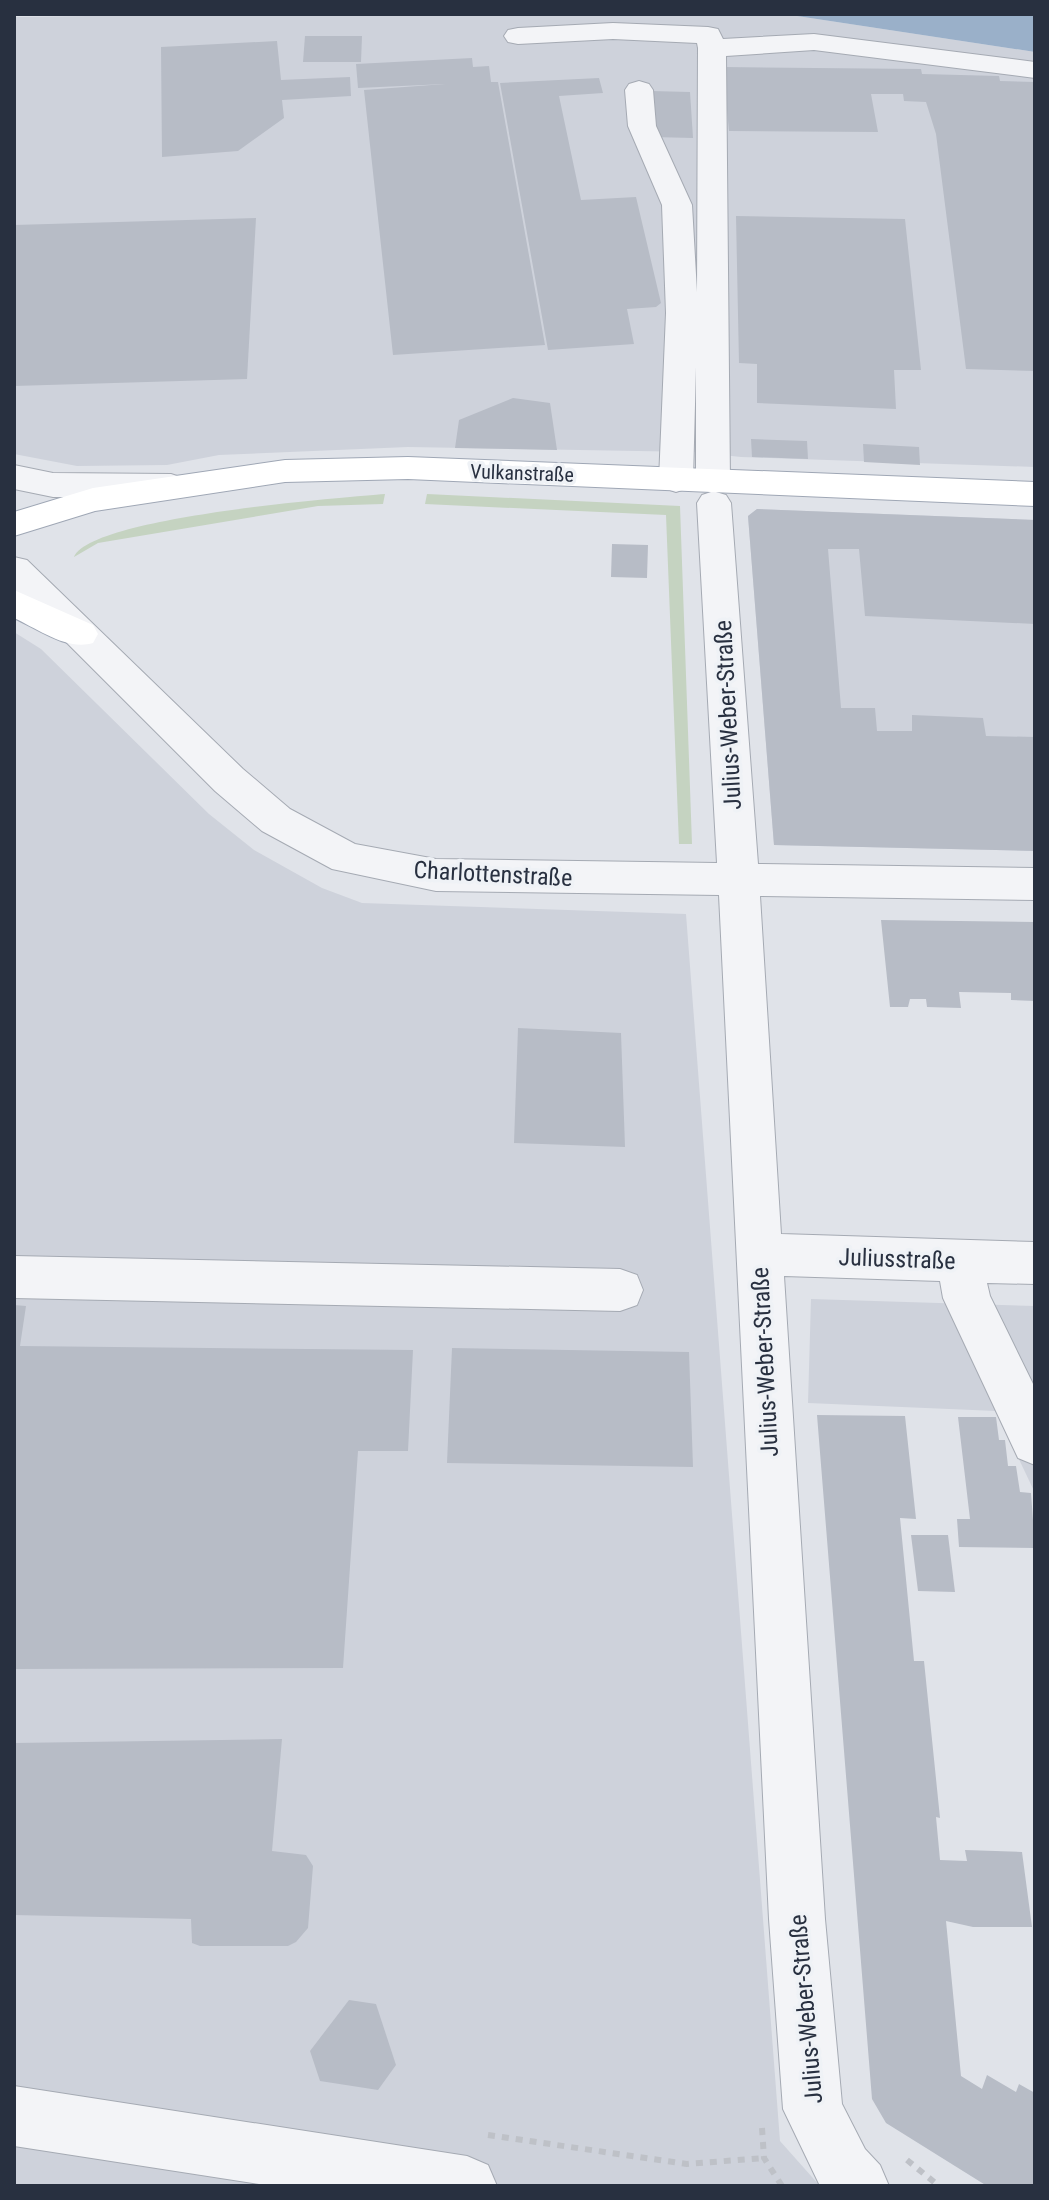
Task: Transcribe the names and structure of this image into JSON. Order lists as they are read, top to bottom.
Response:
{
  "streets": {
    "main road": ["Vulkanstraße"],
    "street": ["Julius-Weber-Straße", "Charlottenstraße", "Juliusstraße"]
  },
  "crossings": [
    ["Vulkanstraße", "Julius-Weber-Straße"],
    ["Julius-Weber-Straße", "Charlottenstraße"],
    ["Julius-Weber-Straße", "Juliusstraße"]
  ]
}
